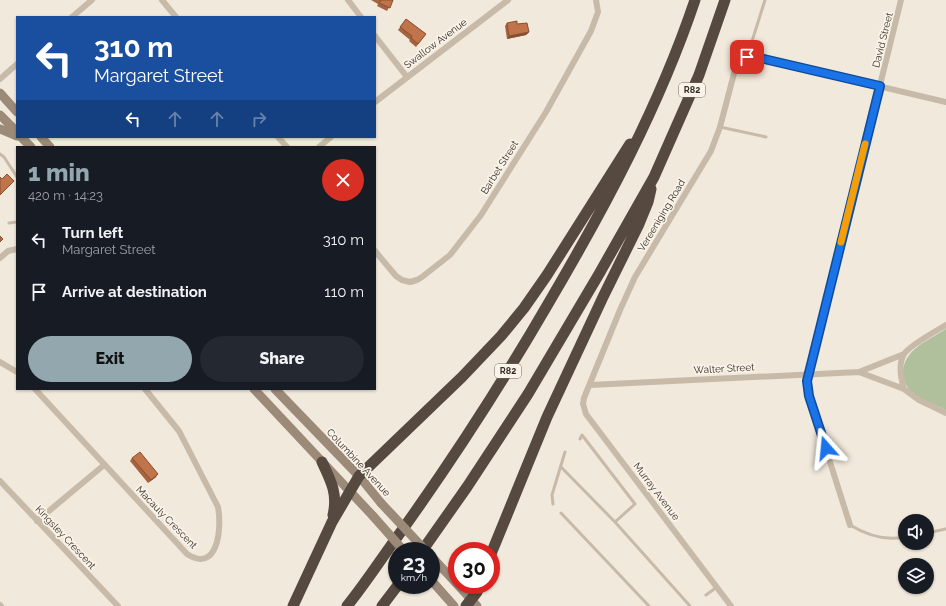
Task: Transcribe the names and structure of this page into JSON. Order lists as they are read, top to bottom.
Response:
{
  "streets": {
    "highway": ["R82"],
    "main road": ["Columbine Avenue"],
    "street": [
      "David Street",
      "Swallow Avenue",
      "Barbet Street",
      "Vereeniging Road",
      "Walter Street",
      "Murray Avenue",
      "Macauly Crescent",
      "Kingsley Crescent"
    ]
  },
  "crossings": [
    ["David Street", "Walter Street"],
    ["Vereeniging Road", "Walter Street"],
    ["Vereeniging Road", "Murray Avenue"],
    ["Walter Street", "Murray Avenue"]
  ],
  "page": {
    "turn": ["310 m", "Margaret Street"],
    "heading": ["1 min", "420 m · 14:23"],
    "list": [
      {
        "name": "Turn left",
        "note": "Margaret Street",
        "value": "310 m"
      },
      {
        "name": "Arrive at destination",
        "value": "110 m"
      }
    ],
    "buttons": ["Exit", "Share"],
    "speed": "23 km/h",
    "limit": "30"
  }
}
